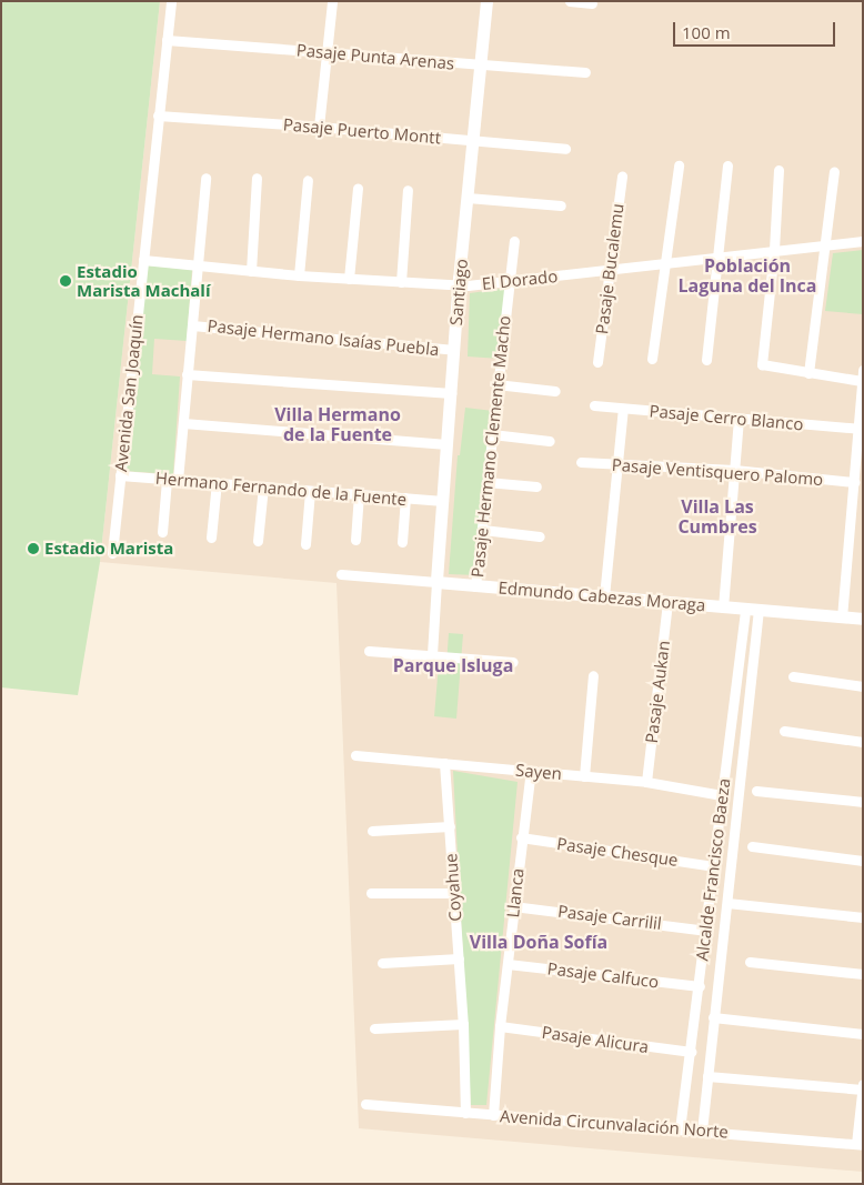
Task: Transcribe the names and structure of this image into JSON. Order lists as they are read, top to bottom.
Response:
{
  "streets": {
    "street": [
      "Pasaje Punta Arenas",
      "Pasaje Puerto Montt",
      "Pasaje Bucalemu",
      "El Dorado",
      "Santiago",
      "Pasaje Hermano Isaías Puebla",
      "Avenida San Joaquín",
      "Pasaje Cerro Blanco",
      "Pasaje Hermano Clemente Macho",
      "Pasaje Ventisquero Palomo",
      "Hermano Fernando de la Fuente",
      "Edmundo Cabezas Moraga",
      "Pasaje Aukan",
      "Sayen",
      "Pasaje Chesque",
      "Alcalde Francisco Baeza",
      "Coyahue",
      "Llanca",
      "Pasaje Carrilil",
      "Pasaje Calfuco",
      "Pasaje Alicura",
      "Avenida Circunvalación Norte"
    ]
  },
  "crossings": [
    ["Pasaje Punta Arenas", "Santiago"],
    ["Pasaje Punta Arenas", "Avenida San Joaquín"],
    ["Pasaje Puerto Montt", "Santiago"],
    ["Pasaje Puerto Montt", "Avenida San Joaquín"],
    ["Pasaje Bucalemu", "El Dorado"],
    ["El Dorado", "Santiago"],
    ["El Dorado", "Avenida San Joaquín"],
    ["El Dorado", "Pasaje Hermano Clemente Macho"],
    ["Santiago", "Pasaje Hermano Isaías Puebla"],
    ["Santiago", "Hermano Fernando de la Fuente"],
    ["Santiago", "Edmundo Cabezas Moraga"],
    ["Avenida San Joaquín", "Hermano Fernando de la Fuente"],
    ["Pasaje Hermano Clemente Macho", "Edmundo Cabezas Moraga"],
    ["Edmundo Cabezas Moraga", "Pasaje Aukan"],
    ["Edmundo Cabezas Moraga", "Alcalde Francisco Baeza"],
    ["Pasaje Aukan", "Sayen"],
    ["Sayen", "Alcalde Francisco Baeza"],
    ["Sayen", "Coyahue"],
    ["Sayen", "Llanca"],
    ["Pasaje Chesque", "Alcalde Francisco Baeza"],
    ["Pasaje Chesque", "Llanca"],
    ["Alcalde Francisco Baeza", "Pasaje Carrilil"],
    ["Alcalde Francisco Baeza", "Pasaje Calfuco"],
    ["Alcalde Francisco Baeza", "Pasaje Alicura"],
    ["Alcalde Francisco Baeza", "Avenida Circunvalación Norte"],
    ["Coyahue", "Avenida Circunvalación Norte"],
    ["Llanca", "Pasaje Carrilil"],
    ["Llanca", "Pasaje Calfuco"],
    ["Llanca", "Pasaje Alicura"],
    ["Llanca", "Avenida Circunvalación Norte"]
  ],
  "districts": [
    "Población Laguna del Inca",
    "Villa Hermano de la Fuente",
    "Villa Las Cumbres",
    "Parque Isluga",
    "Villa Doña Sofía"
  ],
  "places": ["Estadio Marista Machalí", "Estadio Marista"],
  "scale_bar": "100 m"
}
